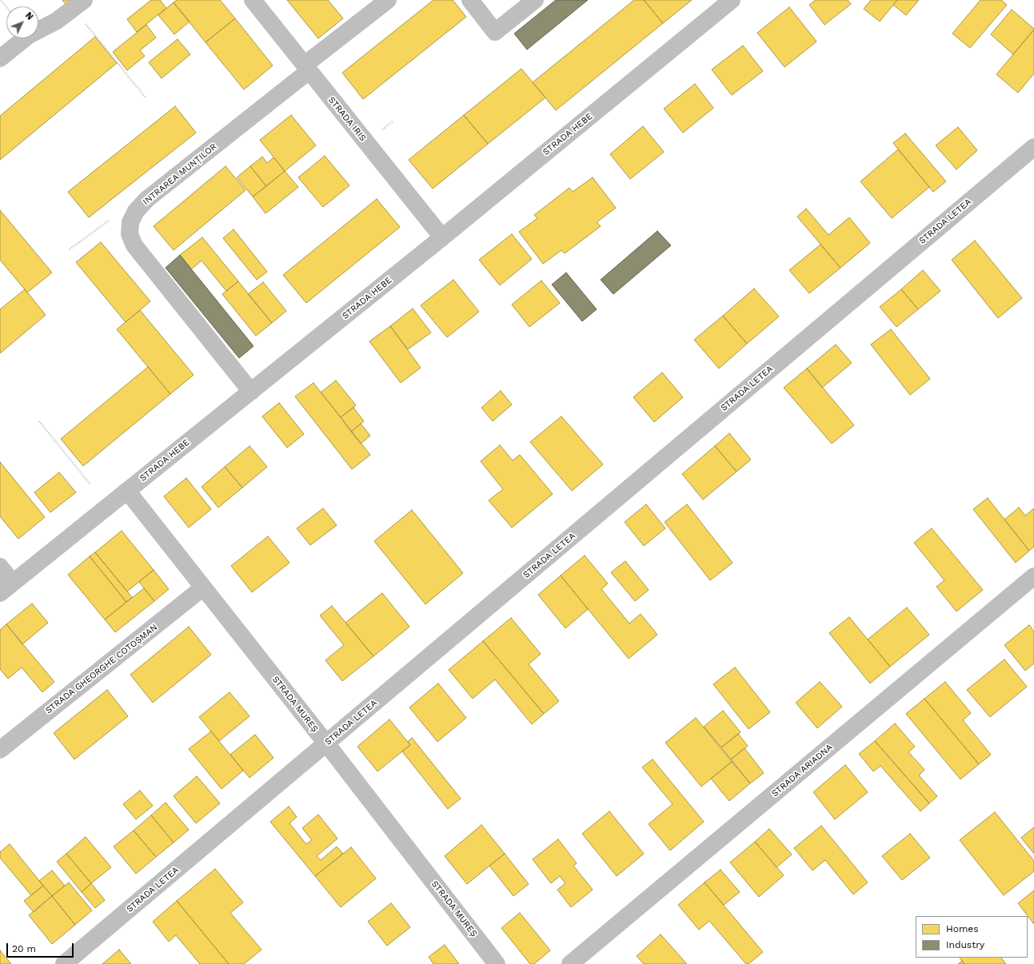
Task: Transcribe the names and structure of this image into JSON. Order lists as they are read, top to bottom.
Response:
{
  "streets": {
    "street": [
      "STRADA IRIS",
      "STRADA HEBE",
      "INTRAREA MUNȚILOR",
      "STRADA LETEA",
      "STRADA GHEORGHE COTOȘMAN",
      "STRADA MUREȘ",
      "STRADA ARIADNA"
    ]
  },
  "crossings": [
    ["STRADA IRIS", "STRADA HEBE"],
    ["STRADA IRIS", "INTRAREA MUNȚILOR"],
    ["STRADA HEBE", "STRADA MUREȘ"],
    ["STRADA LETEA", "STRADA MUREȘ"],
    ["STRADA GHEORGHE COTOȘMAN", "STRADA MUREȘ"]
  ],
  "legend": ["Homes", "Industry"],
  "scale_bar": "20 m",
  "north": "top right"
}
